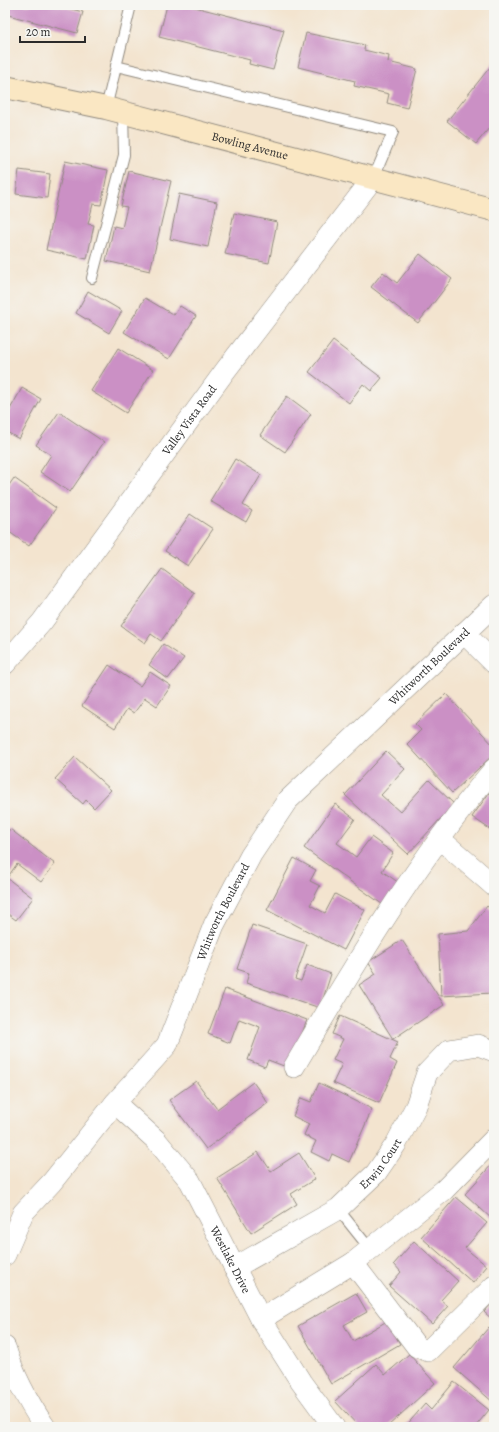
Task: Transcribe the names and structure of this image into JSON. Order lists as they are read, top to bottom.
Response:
{
  "streets": {
    "street": [
      "Bowling Avenue",
      "Valley Vista Road",
      "Whitworth Boulevard",
      "Erwin Court",
      "Westlake Drive"
    ]
  },
  "crossings": [
    ["Bowling Avenue", "Valley Vista Road"],
    ["Whitworth Boulevard", "Westlake Drive"],
    ["Erwin Court", "Westlake Drive"]
  ],
  "scale_bar": "20 m"
}
